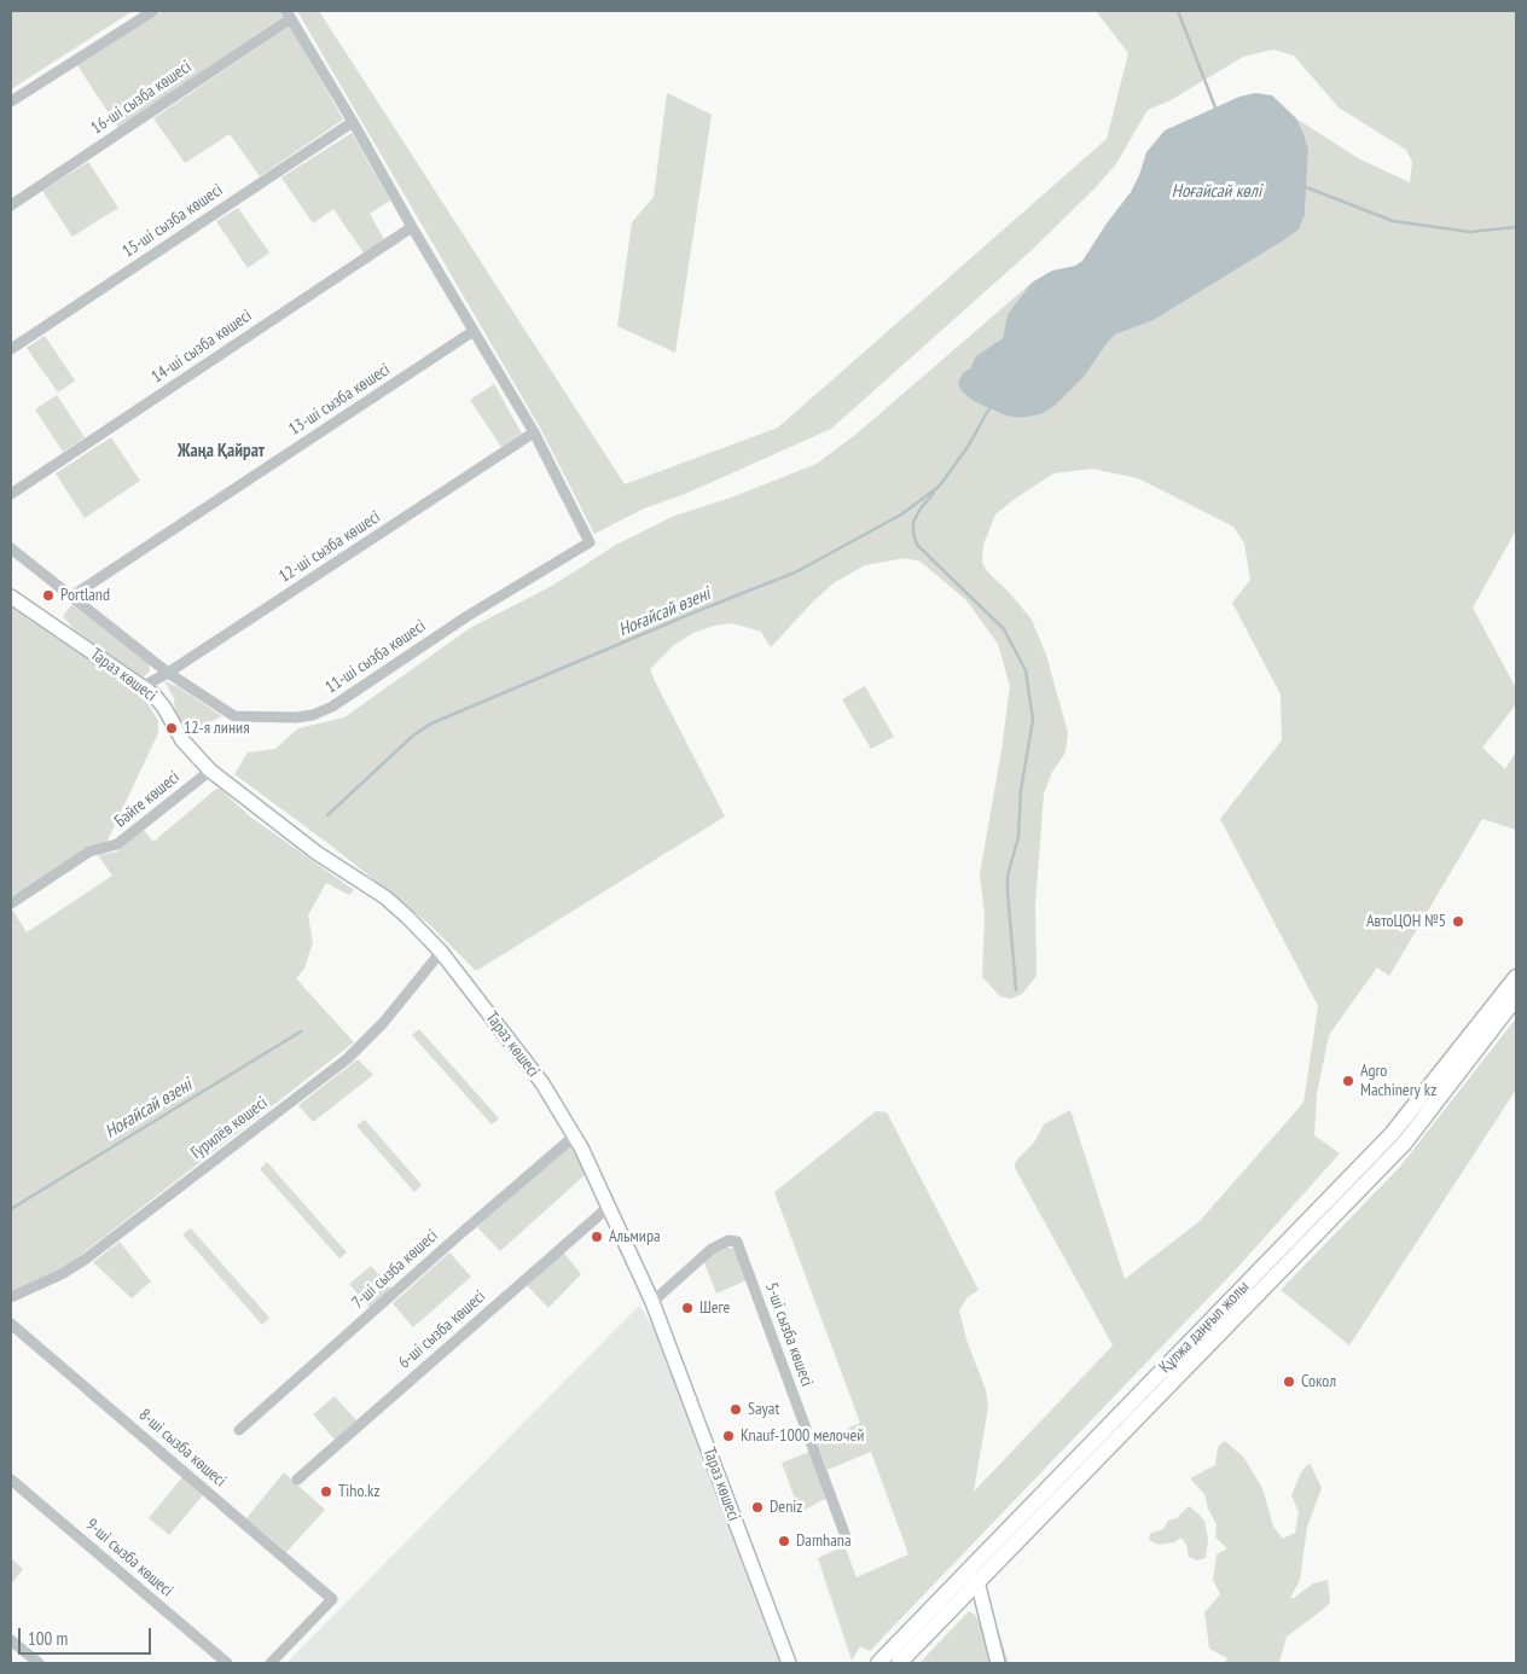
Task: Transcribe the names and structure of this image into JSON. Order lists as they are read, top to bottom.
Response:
{
  "streets": {
    "main road": ["Құлжа даңғыл жолы"],
    "street": [
      "16-ші сызба көшесі",
      "15-ші сызба көшесі",
      "14-ші сызба көшесі",
      "13-ші сызба көшесі",
      "12-ші сызба көшесі",
      "11-ші сызба көшесі",
      "Тараз көшесі",
      "Бәйге көшесі",
      "Гурилёв көшесі",
      "7-ші сызба көшесі",
      "6-ші сызба көшесі",
      "5-ші сызба көшесі",
      "8-ші сызба көшесі",
      "9-ші сызба көшесі"
    ]
  },
  "crossings": [
    ["13-ші сызба көшесі", "11-ші сызба көшесі"],
    ["12-ші сызба көшесі", "11-ші сызба көшесі"],
    ["12-ші сызба көшесі", "Тараз көшесі"],
    ["Тараз көшесі", "Бәйге көшесі"],
    ["Тараз көшесі", "Гурилёв көшесі"],
    ["Тараз көшесі", "7-ші сызба көшесі"],
    ["Тараз көшесі", "6-ші сызба көшесі"],
    ["Тараз көшесі", "5-ші сызба көшесі"]
  ],
  "districts": ["Жаңа Қайрат"],
  "water": ["Ноғайсай көлі", "Ноғайсай өзені"],
  "places": [
    "Portland",
    "12-я линия",
    "АвтоЦОН №5",
    "Agro Machinery kz",
    "Альмира",
    "Шеге",
    "Сокол",
    "Sayat",
    "Knauf-1000 мелочей",
    "Tiho.kz",
    "Deniz",
    "Damhana"
  ],
  "scale_bar": "100 m"
}
